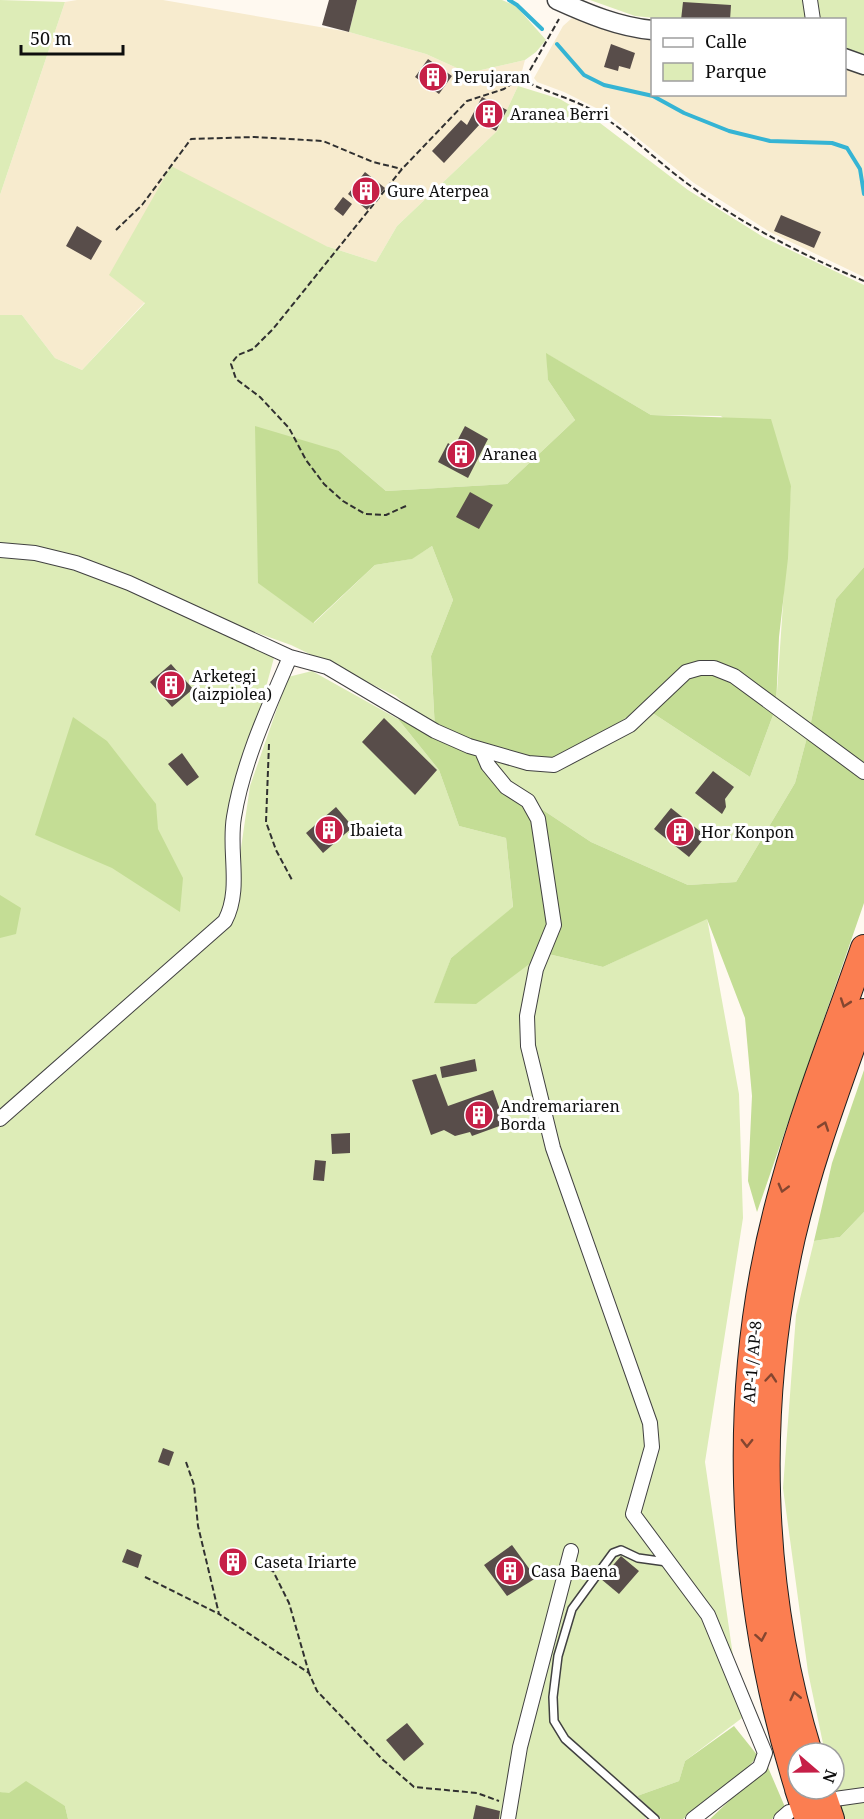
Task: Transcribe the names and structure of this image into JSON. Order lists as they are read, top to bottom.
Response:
{
  "streets": {
    "highway": ["AP-1 / AP-8"]
  },
  "places": {
    "building": [
      "Perujaran",
      "Aranea Berri",
      "Gure Aterpea",
      "Aranea",
      "Arketegi (aizpiolea)",
      "Ibaieta",
      "Hor Konpon",
      "Andremariaren Borda",
      "Caseta Iriarte",
      "Casa Baena"
    ]
  },
  "legend": ["Calle", "Parque"],
  "scale_bar": "50 m",
  "north": "right"
}
